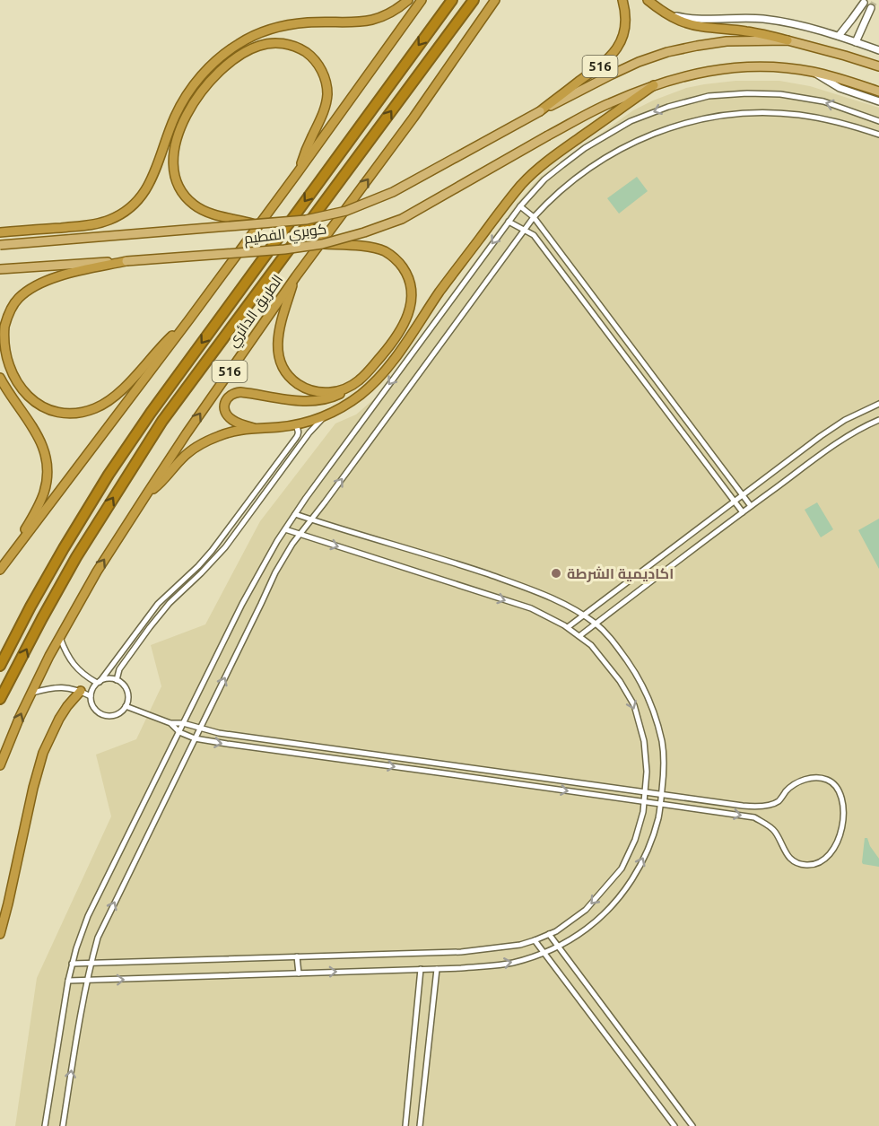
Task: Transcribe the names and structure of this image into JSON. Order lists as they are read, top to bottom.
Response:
{
  "streets": {
    "highway": ["516", "الطريق الدائري"],
    "main road": ["كوبري الفطيم"]
  },
  "crossings": [
    ["516", "كوبري الفطيم"],
    ["516", "الطريق الدائري"]
  ],
  "places": ["اكاديمية الشرطة"]
}
